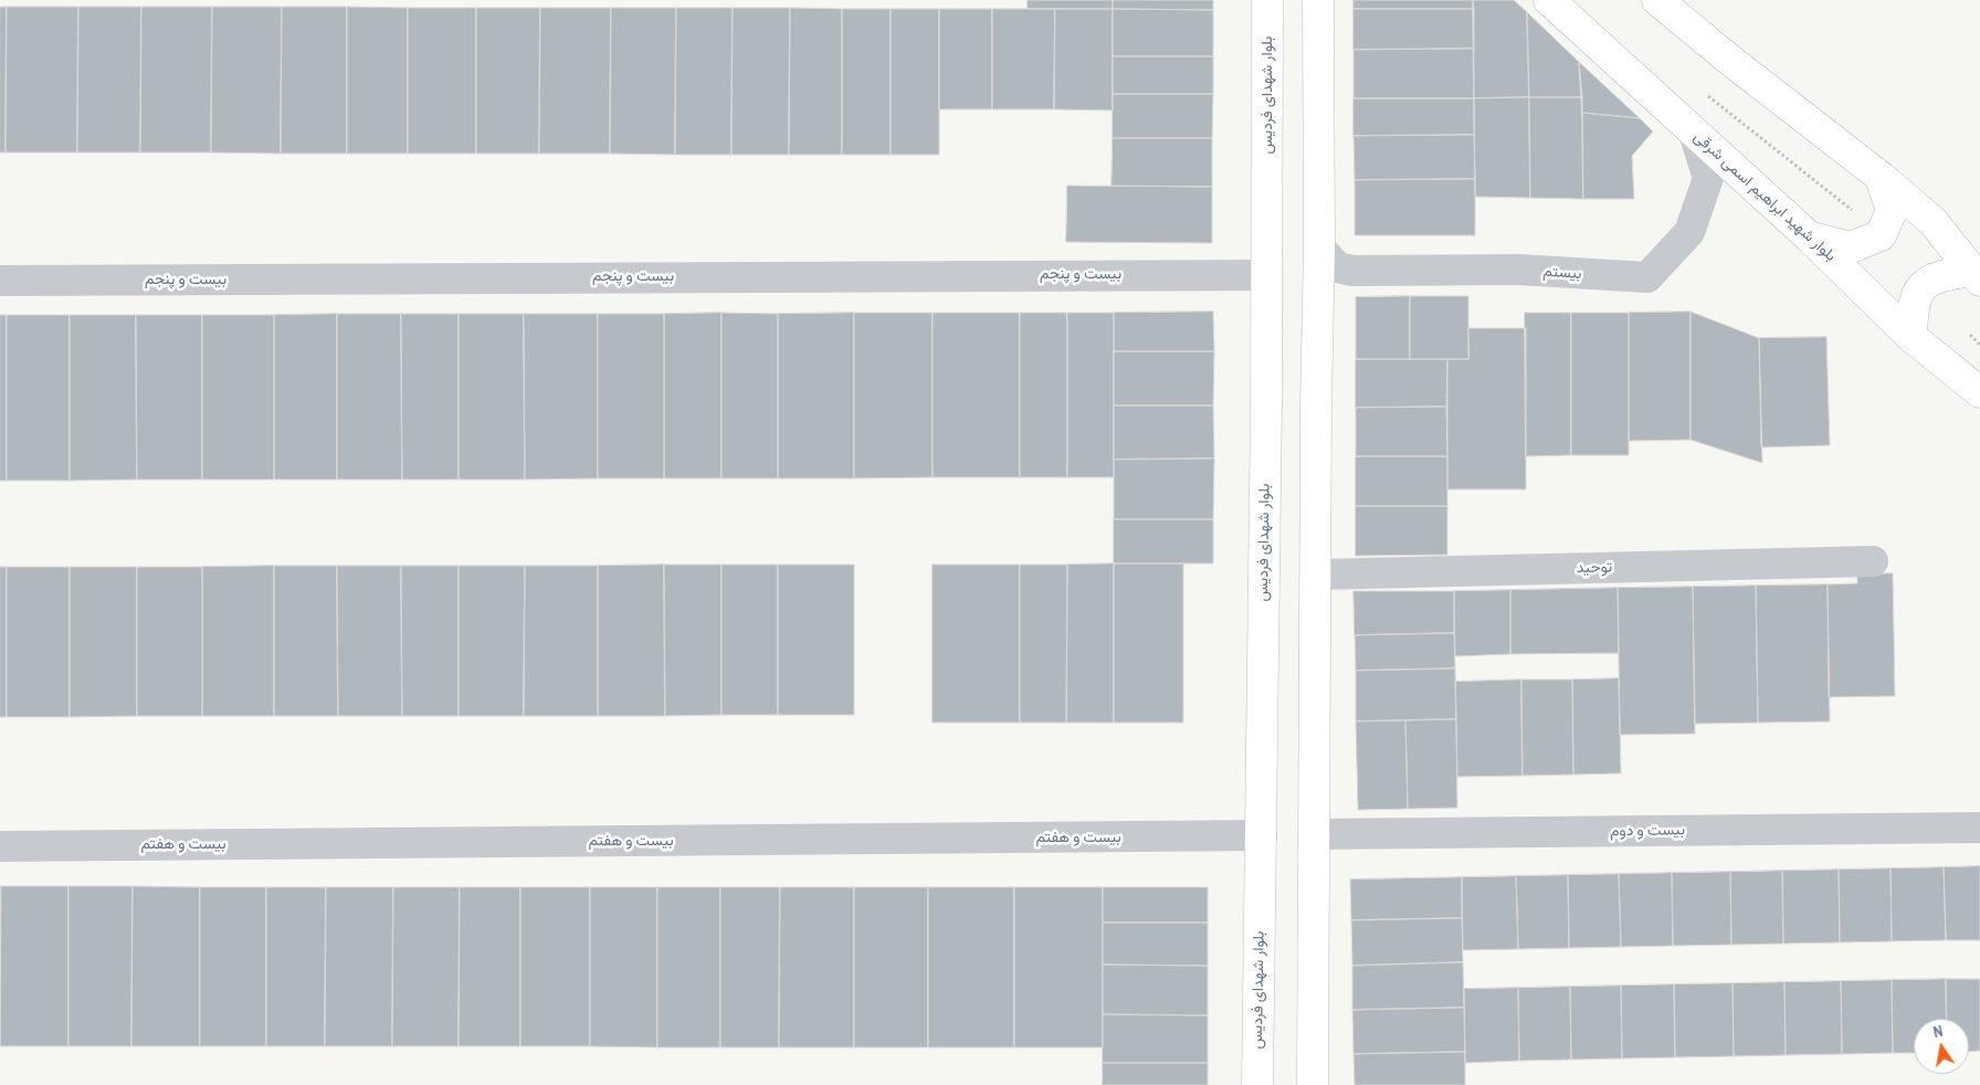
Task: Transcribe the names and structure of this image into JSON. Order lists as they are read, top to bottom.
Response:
{
  "streets": {
    "main road": ["بلوار شهدای فردیس", "بلوار شهید ابراهیم اسمی شرقی"],
    "street": [
      "بیستم",
      "بیست و پنجم",
      "توحید",
      "بیست و دوم",
      "بیست و هفتم"
    ]
  },
  "crossings": [
    ["بلوار شهدای فردیس", "بیست و پنجم"],
    ["بلوار شهدای فردیس", "بیست و هفتم"],
    ["بلوار شهید ابراهیم اسمی شرقی", "بیستم"]
  ],
  "north": "top"
}
